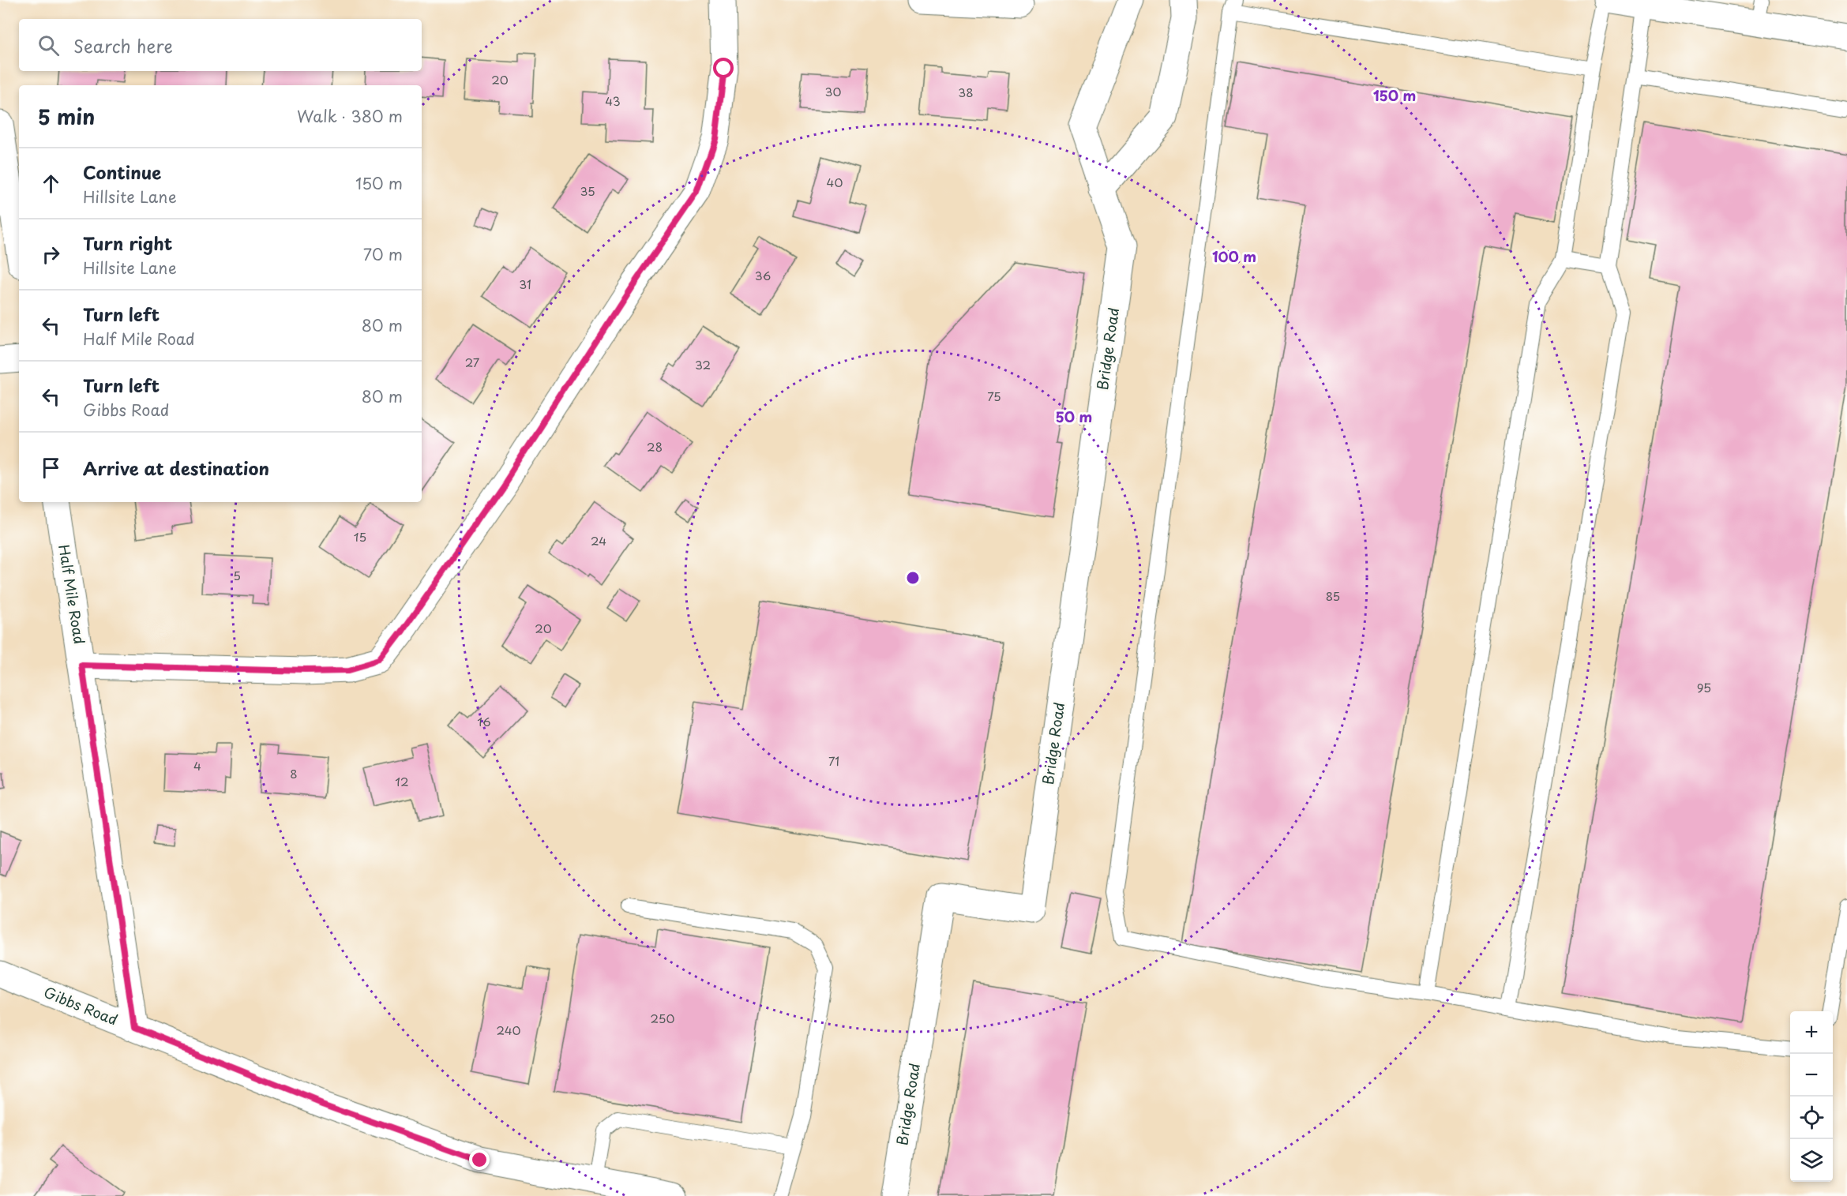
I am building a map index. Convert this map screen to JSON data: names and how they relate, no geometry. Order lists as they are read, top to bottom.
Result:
{
  "streets": {
    "street": ["Bridge Road", "Half Mile Road", "Gibbs Road"]
  },
  "crossings": [
    ["Half Mile Road", "Gibbs Road"]
  ],
  "house_numbers": [
    "20",
    "30",
    "38",
    "43",
    "40",
    "35",
    "36",
    "31",
    "27",
    "32",
    "75",
    "28",
    "15",
    "24",
    "5",
    "85",
    "20",
    "95",
    "16",
    "71",
    "4",
    "8",
    "12",
    "250",
    "240"
  ],
  "page": {
    "search": "Search here",
    "heading": ["5 min", "Walk · 380 m"],
    "list": [
      ["Continue", "Hillsite Lane", "150 m"],
      ["Turn right", "Hillsite Lane", "70 m"],
      ["Turn left", "Half Mile Road", "80 m"],
      ["Turn left", "Gibbs Road", "80 m"],
      "Arrive at destination"
    ],
    "map_buttons": ["+", "−"]
  },
  "rings": ["150 m", "100 m", "50 m"]
}
